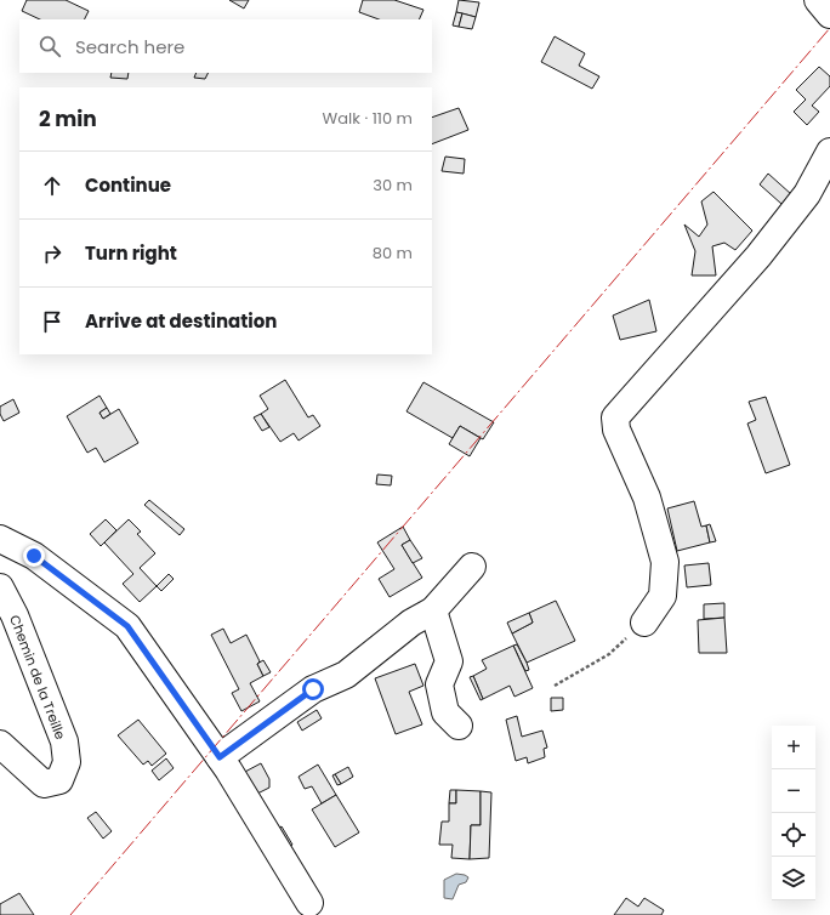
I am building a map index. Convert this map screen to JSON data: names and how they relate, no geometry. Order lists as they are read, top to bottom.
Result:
{
  "streets": {
    "street": ["Chemin de la Treille"]
  },
  "page": {
    "search": "Search here",
    "heading": ["2 min", "Walk · 110 m"],
    "list": [
      ["Continue", "30 m"],
      ["Turn right", "80 m"],
      "Arrive at destination"
    ],
    "map_buttons": ["+", "−"]
  }
}
